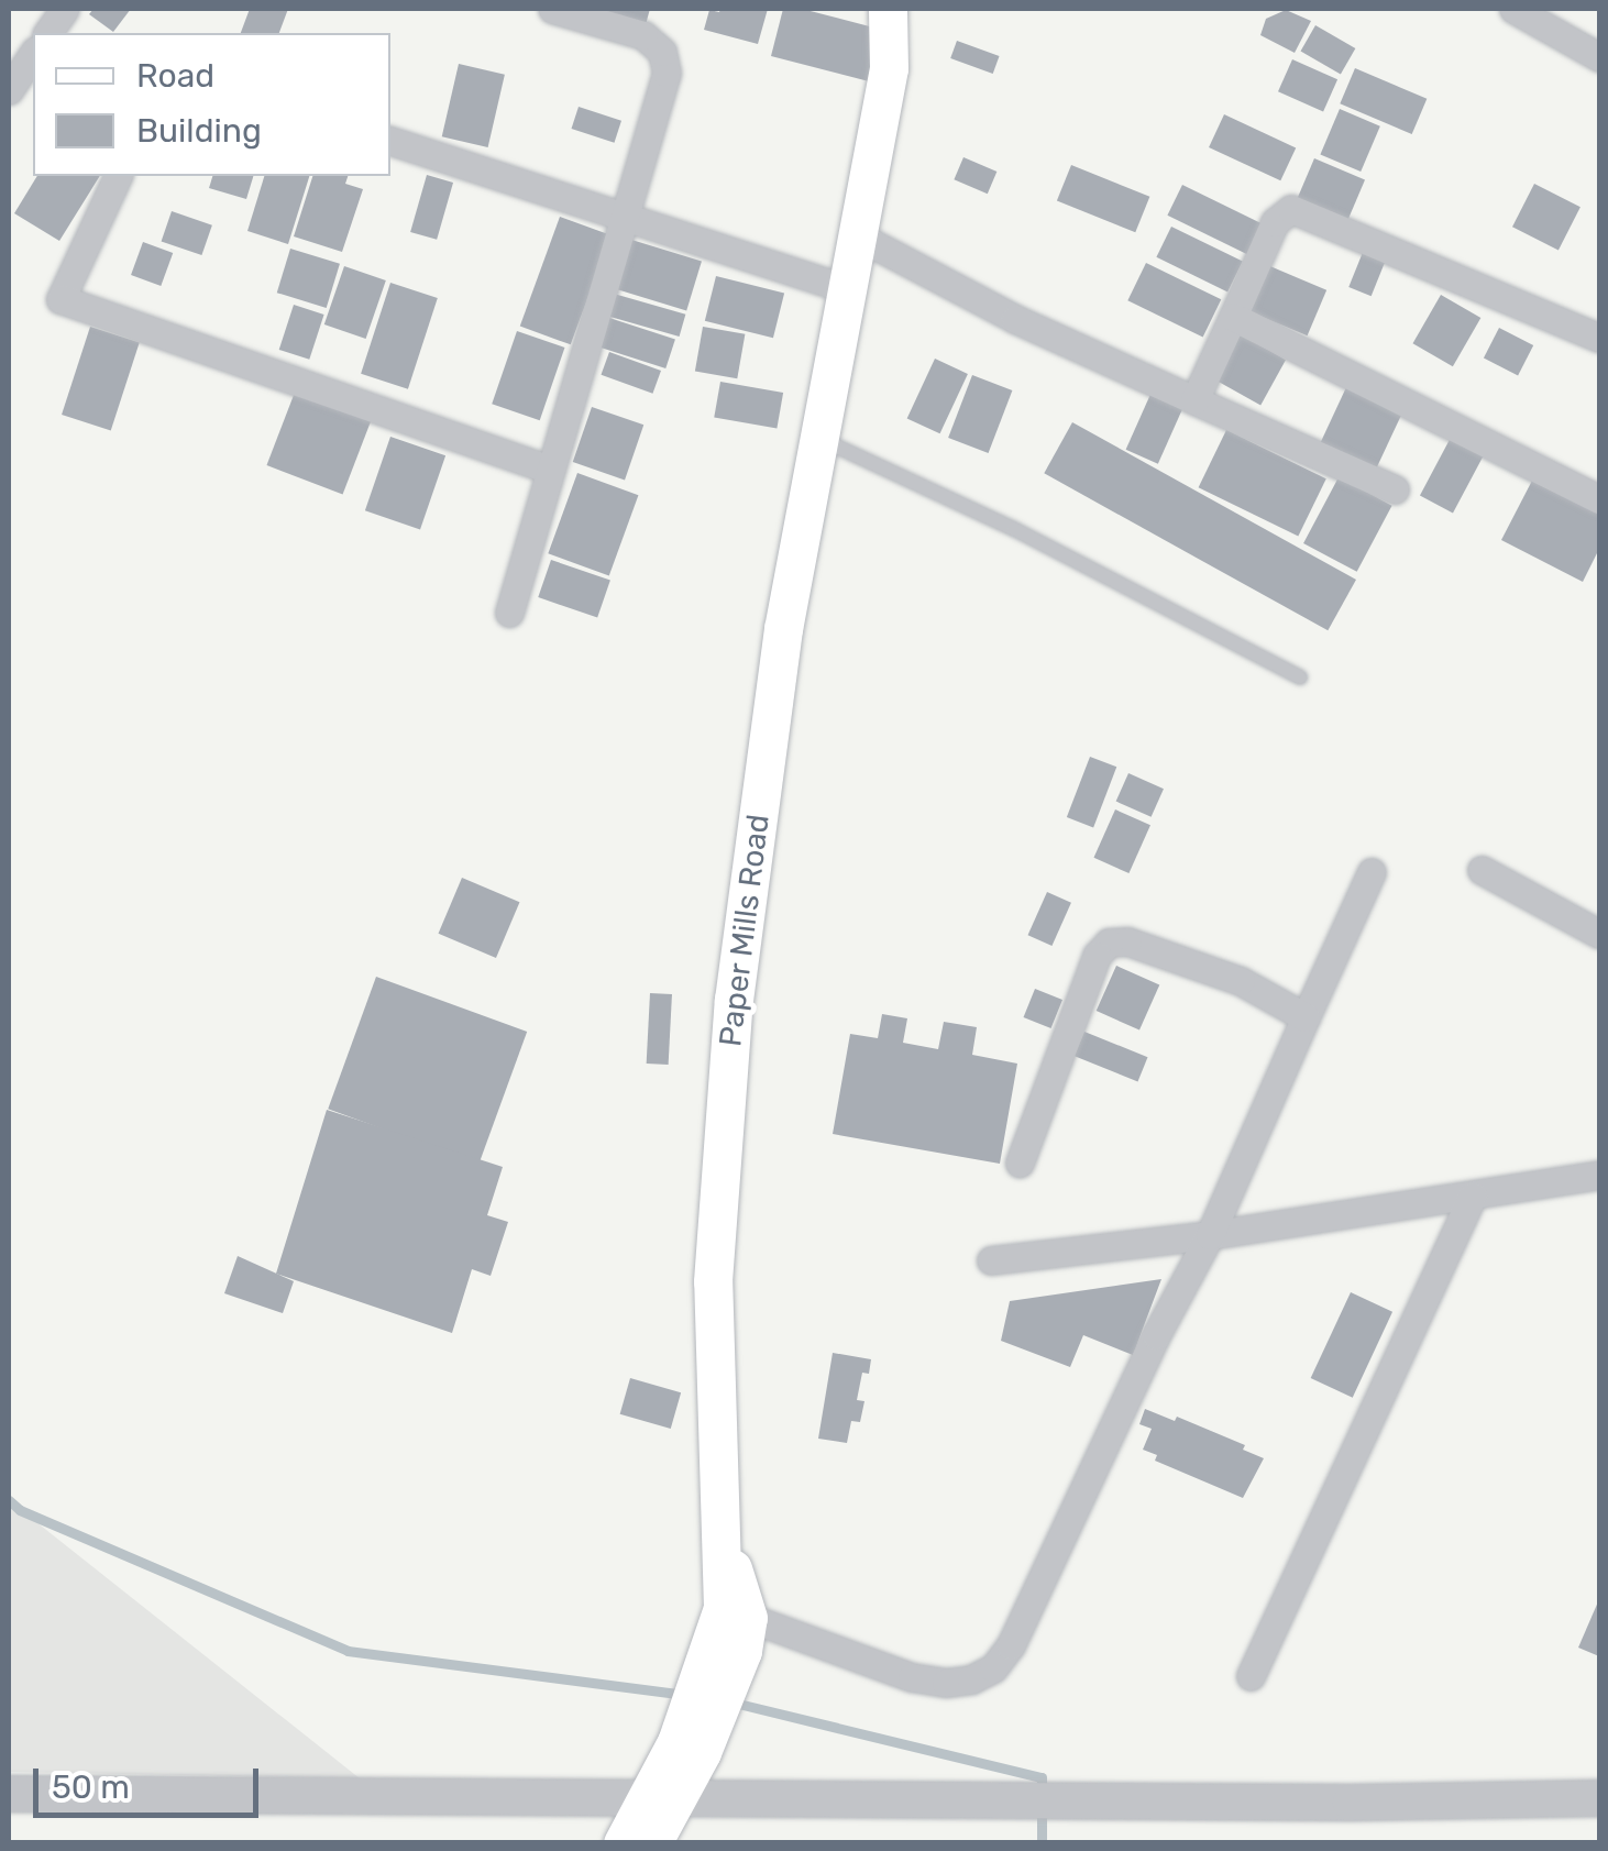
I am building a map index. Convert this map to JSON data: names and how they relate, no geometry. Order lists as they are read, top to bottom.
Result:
{
  "streets": {
    "main road": ["Paper Mills Road"]
  },
  "legend": ["Road", "Building"],
  "scale_bar": "50 m"
}
